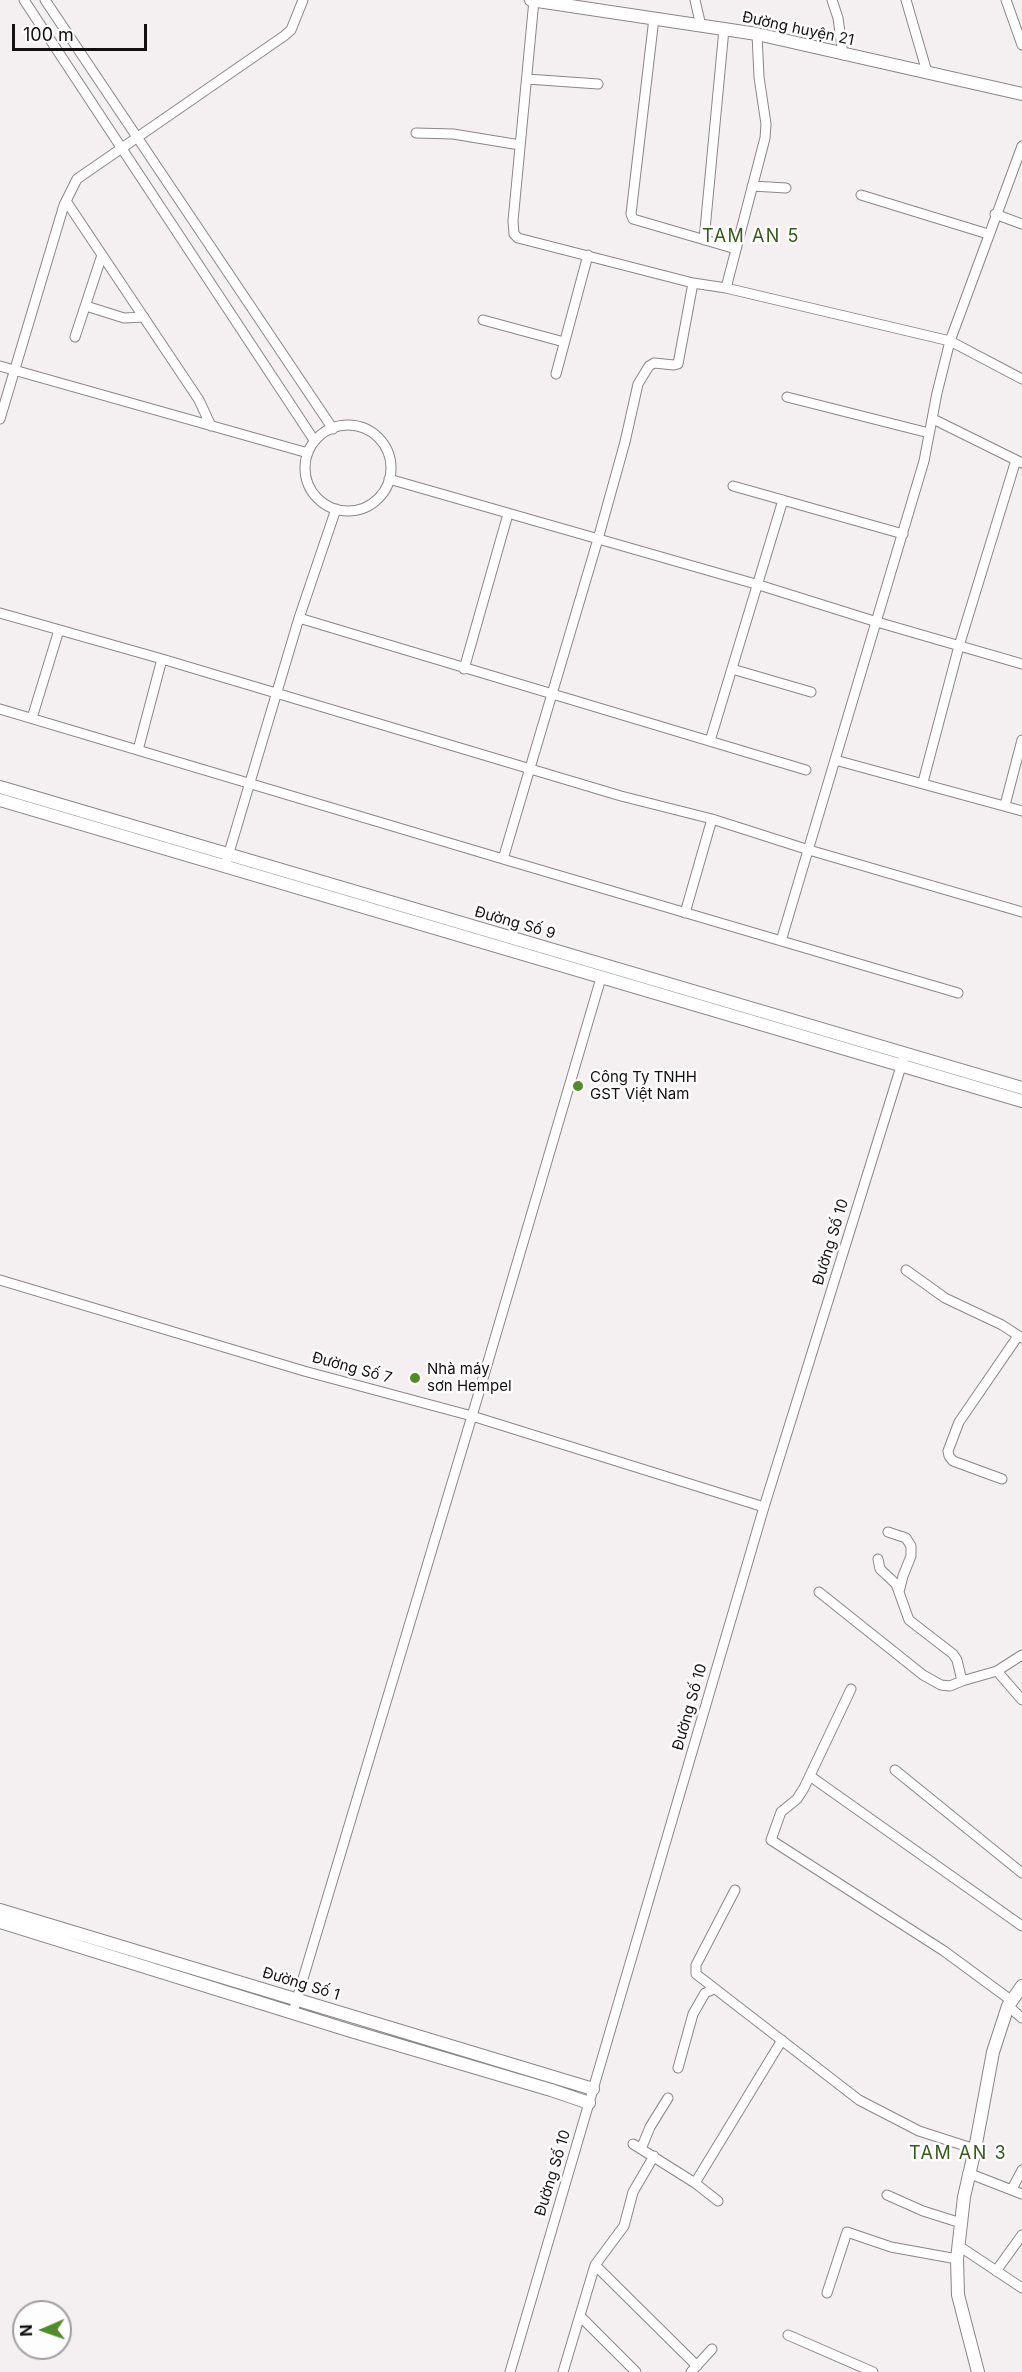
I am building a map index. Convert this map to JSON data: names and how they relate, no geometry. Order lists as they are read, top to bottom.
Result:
{
  "streets": {
    "street": [
      "Đường huyện 21",
      "Đường Số 9",
      "Đường Số 10",
      "Đường Số 7",
      "Đường Số 1"
    ]
  },
  "crossings": [
    ["Đường Số 9", "Đường Số 10"],
    ["Đường Số 10", "Đường Số 7"],
    ["Đường Số 10", "Đường Số 1"]
  ],
  "districts": ["TAM AN 5", "TAM AN 3"],
  "places": ["Công Ty TNHH GST Việt Nam", "Nhà máy sơn Hempel"],
  "scale_bar": "100 m",
  "north": "left"
}
